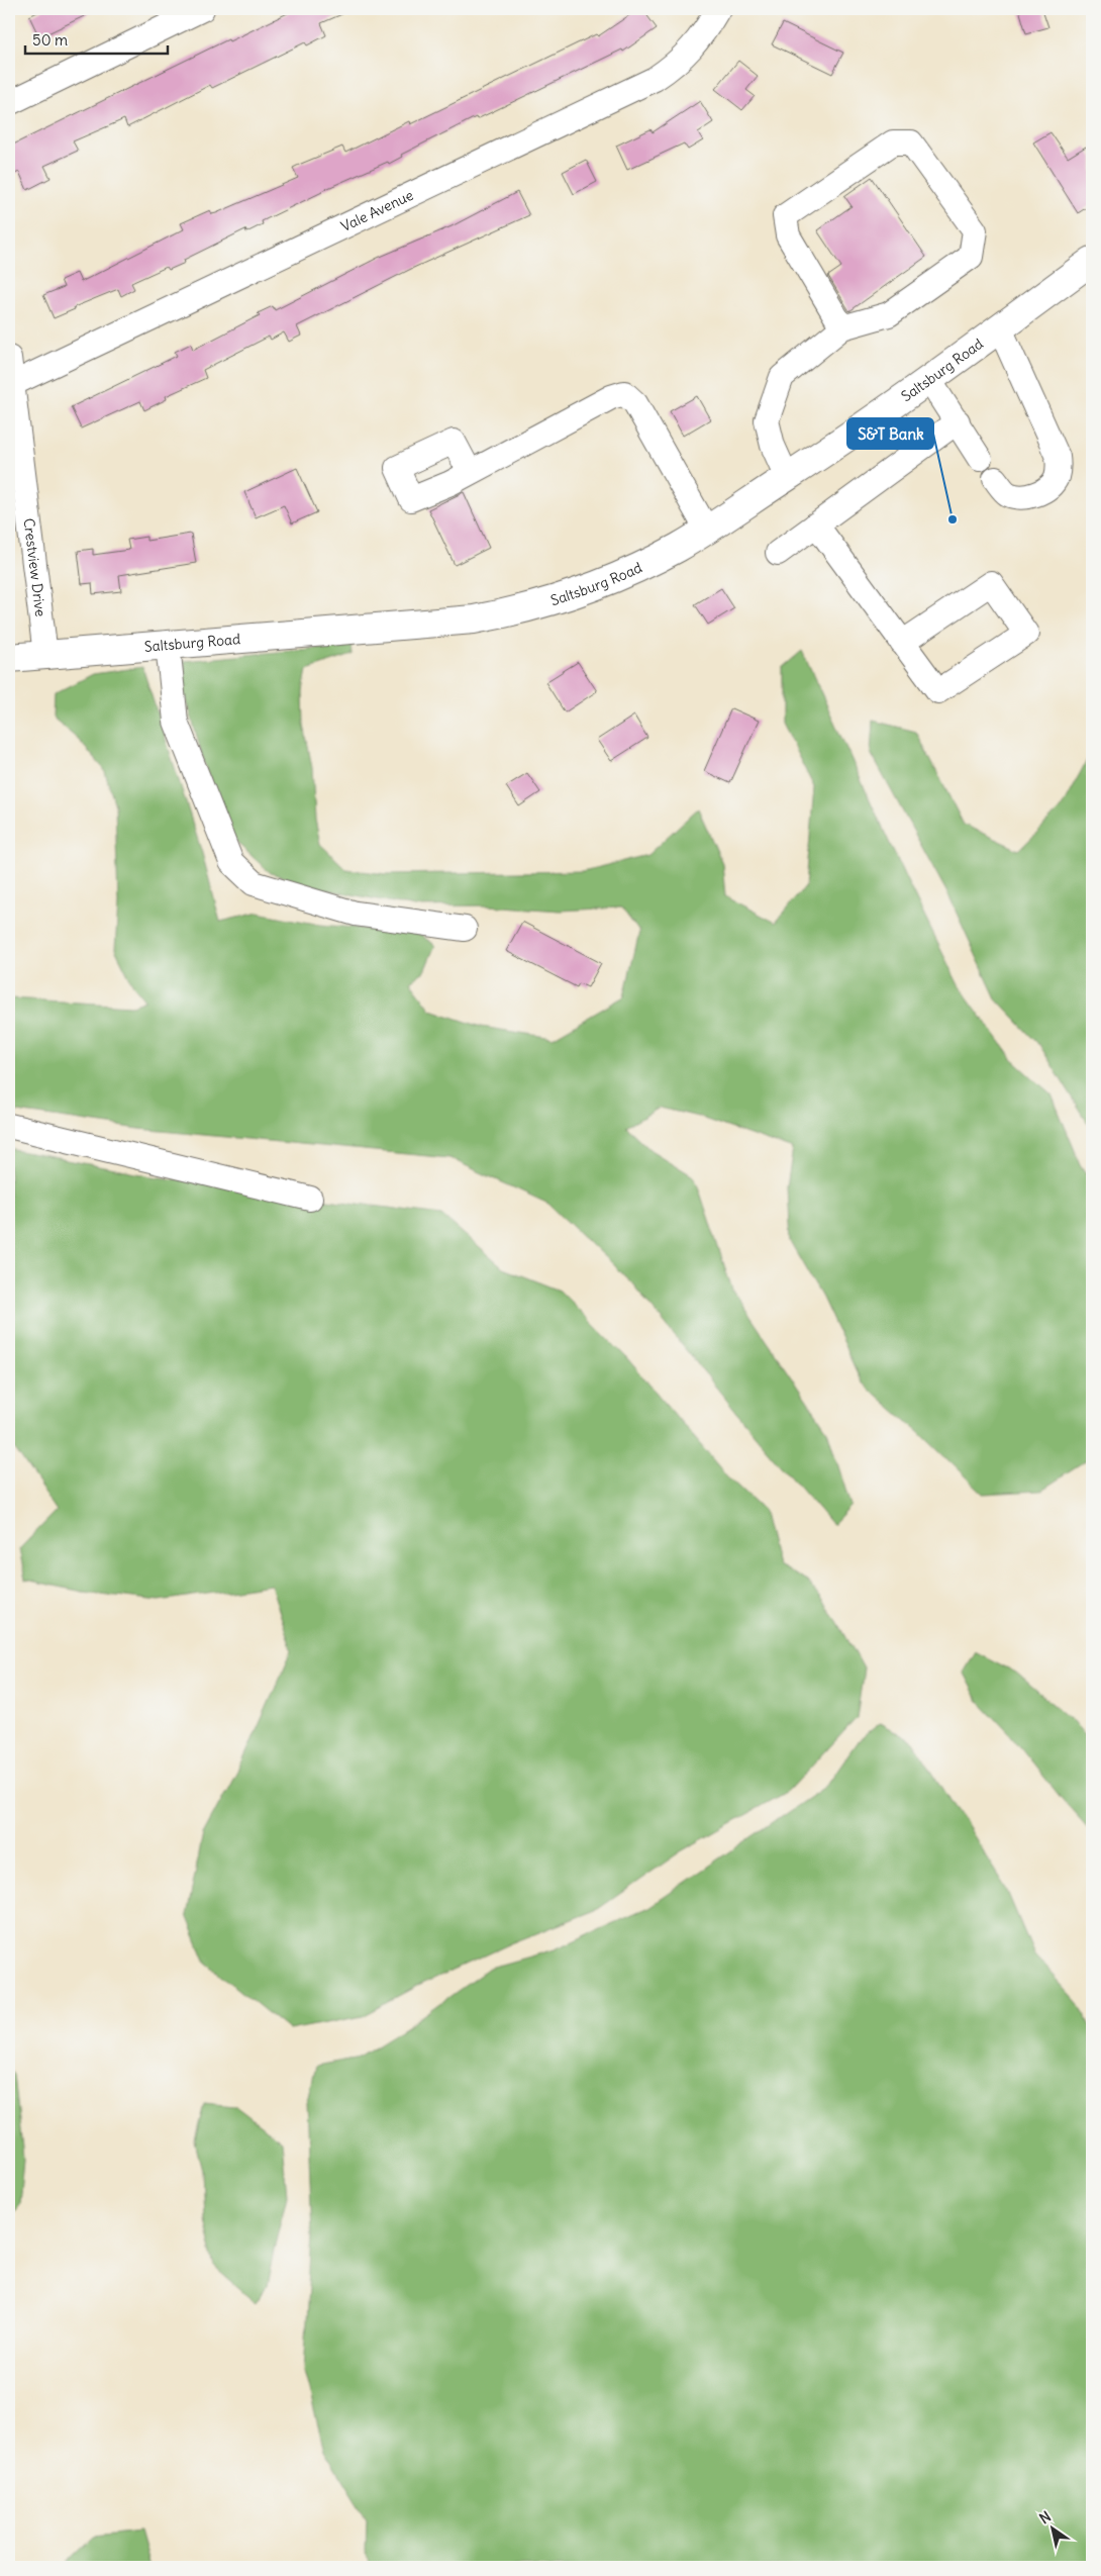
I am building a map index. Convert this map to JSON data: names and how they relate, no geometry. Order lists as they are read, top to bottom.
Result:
{
  "streets": {
    "main road": ["Saltsburg Road"],
    "street": ["Vale Avenue", "Crestview Drive"]
  },
  "crossings": [
    ["Vale Avenue", "Crestview Drive"],
    ["Saltsburg Road", "Crestview Drive"]
  ],
  "places": ["S&T Bank"],
  "scale_bar": "50 m",
  "north": "top left"
}
